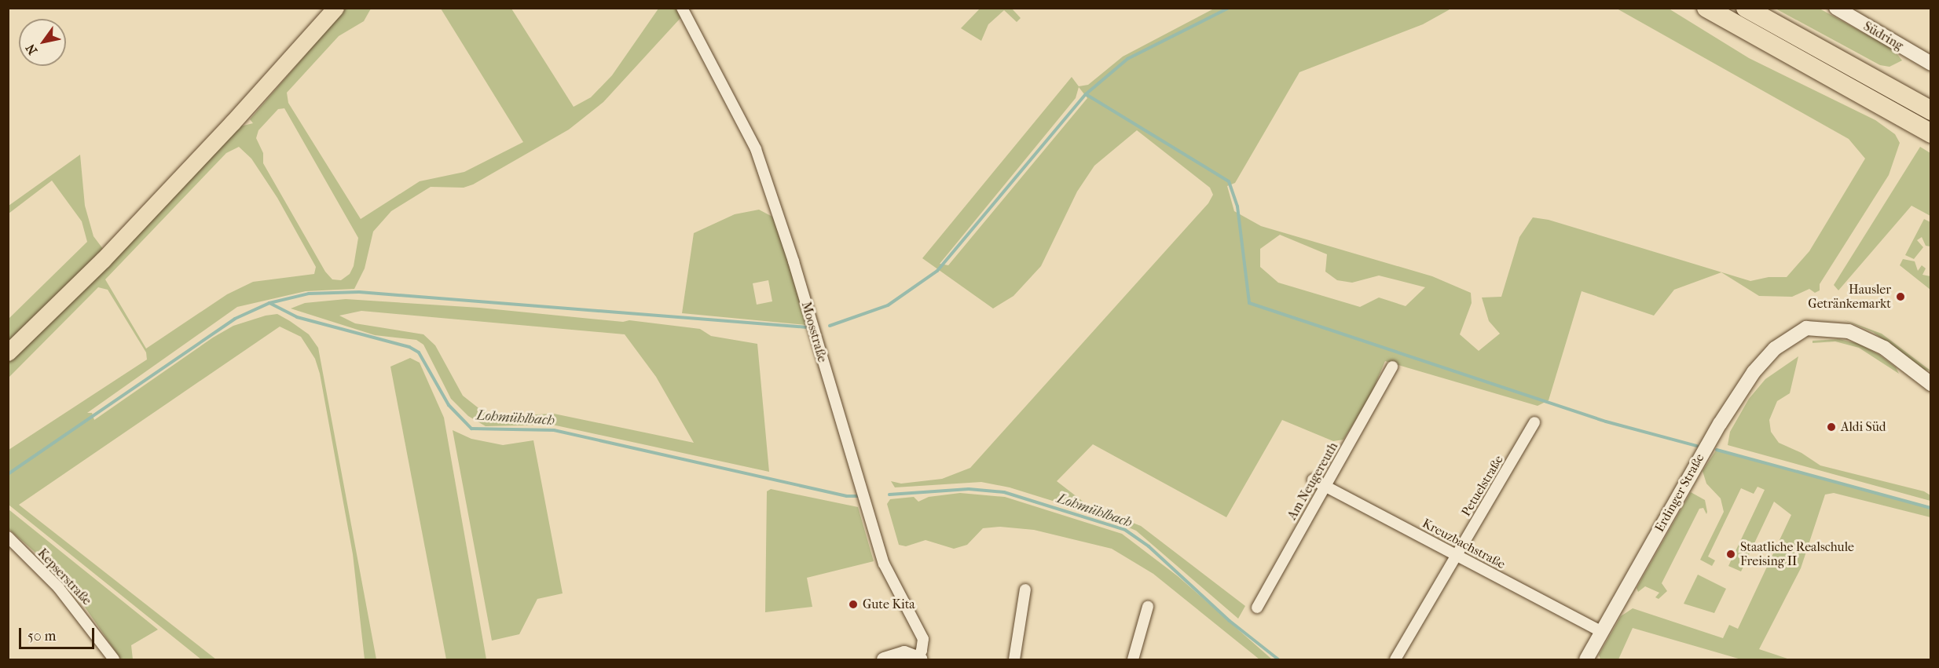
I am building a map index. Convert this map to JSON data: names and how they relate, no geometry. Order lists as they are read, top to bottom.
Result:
{
  "streets": {
    "street": [
      "Südring",
      "Moosstraße",
      "Am Neugereuth",
      "Petuelstraße",
      "Erdinger Straße",
      "Kreuzbachstraße",
      "Kepserstraße"
    ]
  },
  "crossings": [
    ["Am Neugereuth", "Kreuzbachstraße"],
    ["Petuelstraße", "Kreuzbachstraße"],
    ["Erdinger Straße", "Kreuzbachstraße"]
  ],
  "water": ["Lohmühlbach"],
  "places": [
    "Hausler Getränkemarkt",
    "Aldi Süd",
    "Staatliche Realschule Freising II",
    "Gute Kita"
  ],
  "scale_bar": "50 m",
  "north": "bottom left"
}
